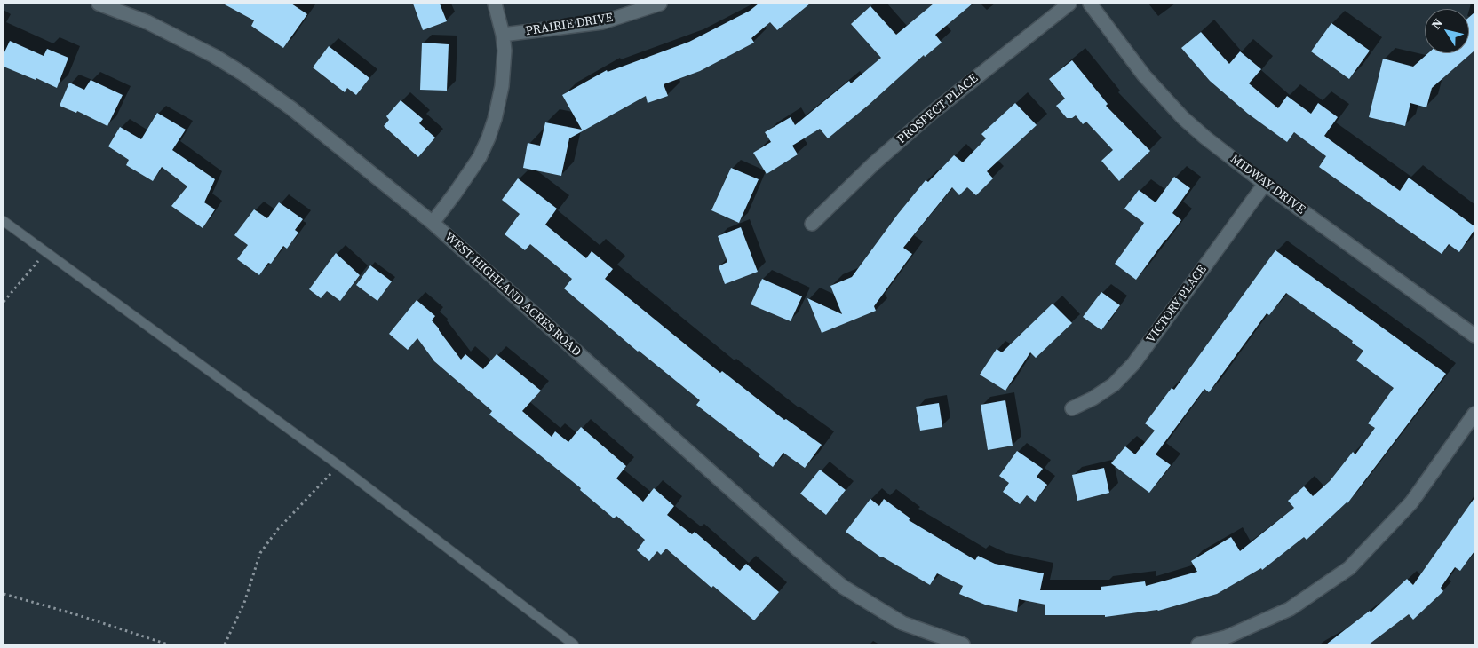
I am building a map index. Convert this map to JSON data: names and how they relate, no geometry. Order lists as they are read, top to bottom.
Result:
{
  "streets": {
    "street": [
      "PRAIRIE DRIVE",
      "PROSPECT PLACE",
      "MIDWAY DRIVE",
      "WEST HIGHLAND ACRES ROAD",
      "VICTORY PLACE"
    ]
  },
  "crossings": [
    ["MIDWAY DRIVE", "VICTORY PLACE"]
  ],
  "north": "top left"
}
